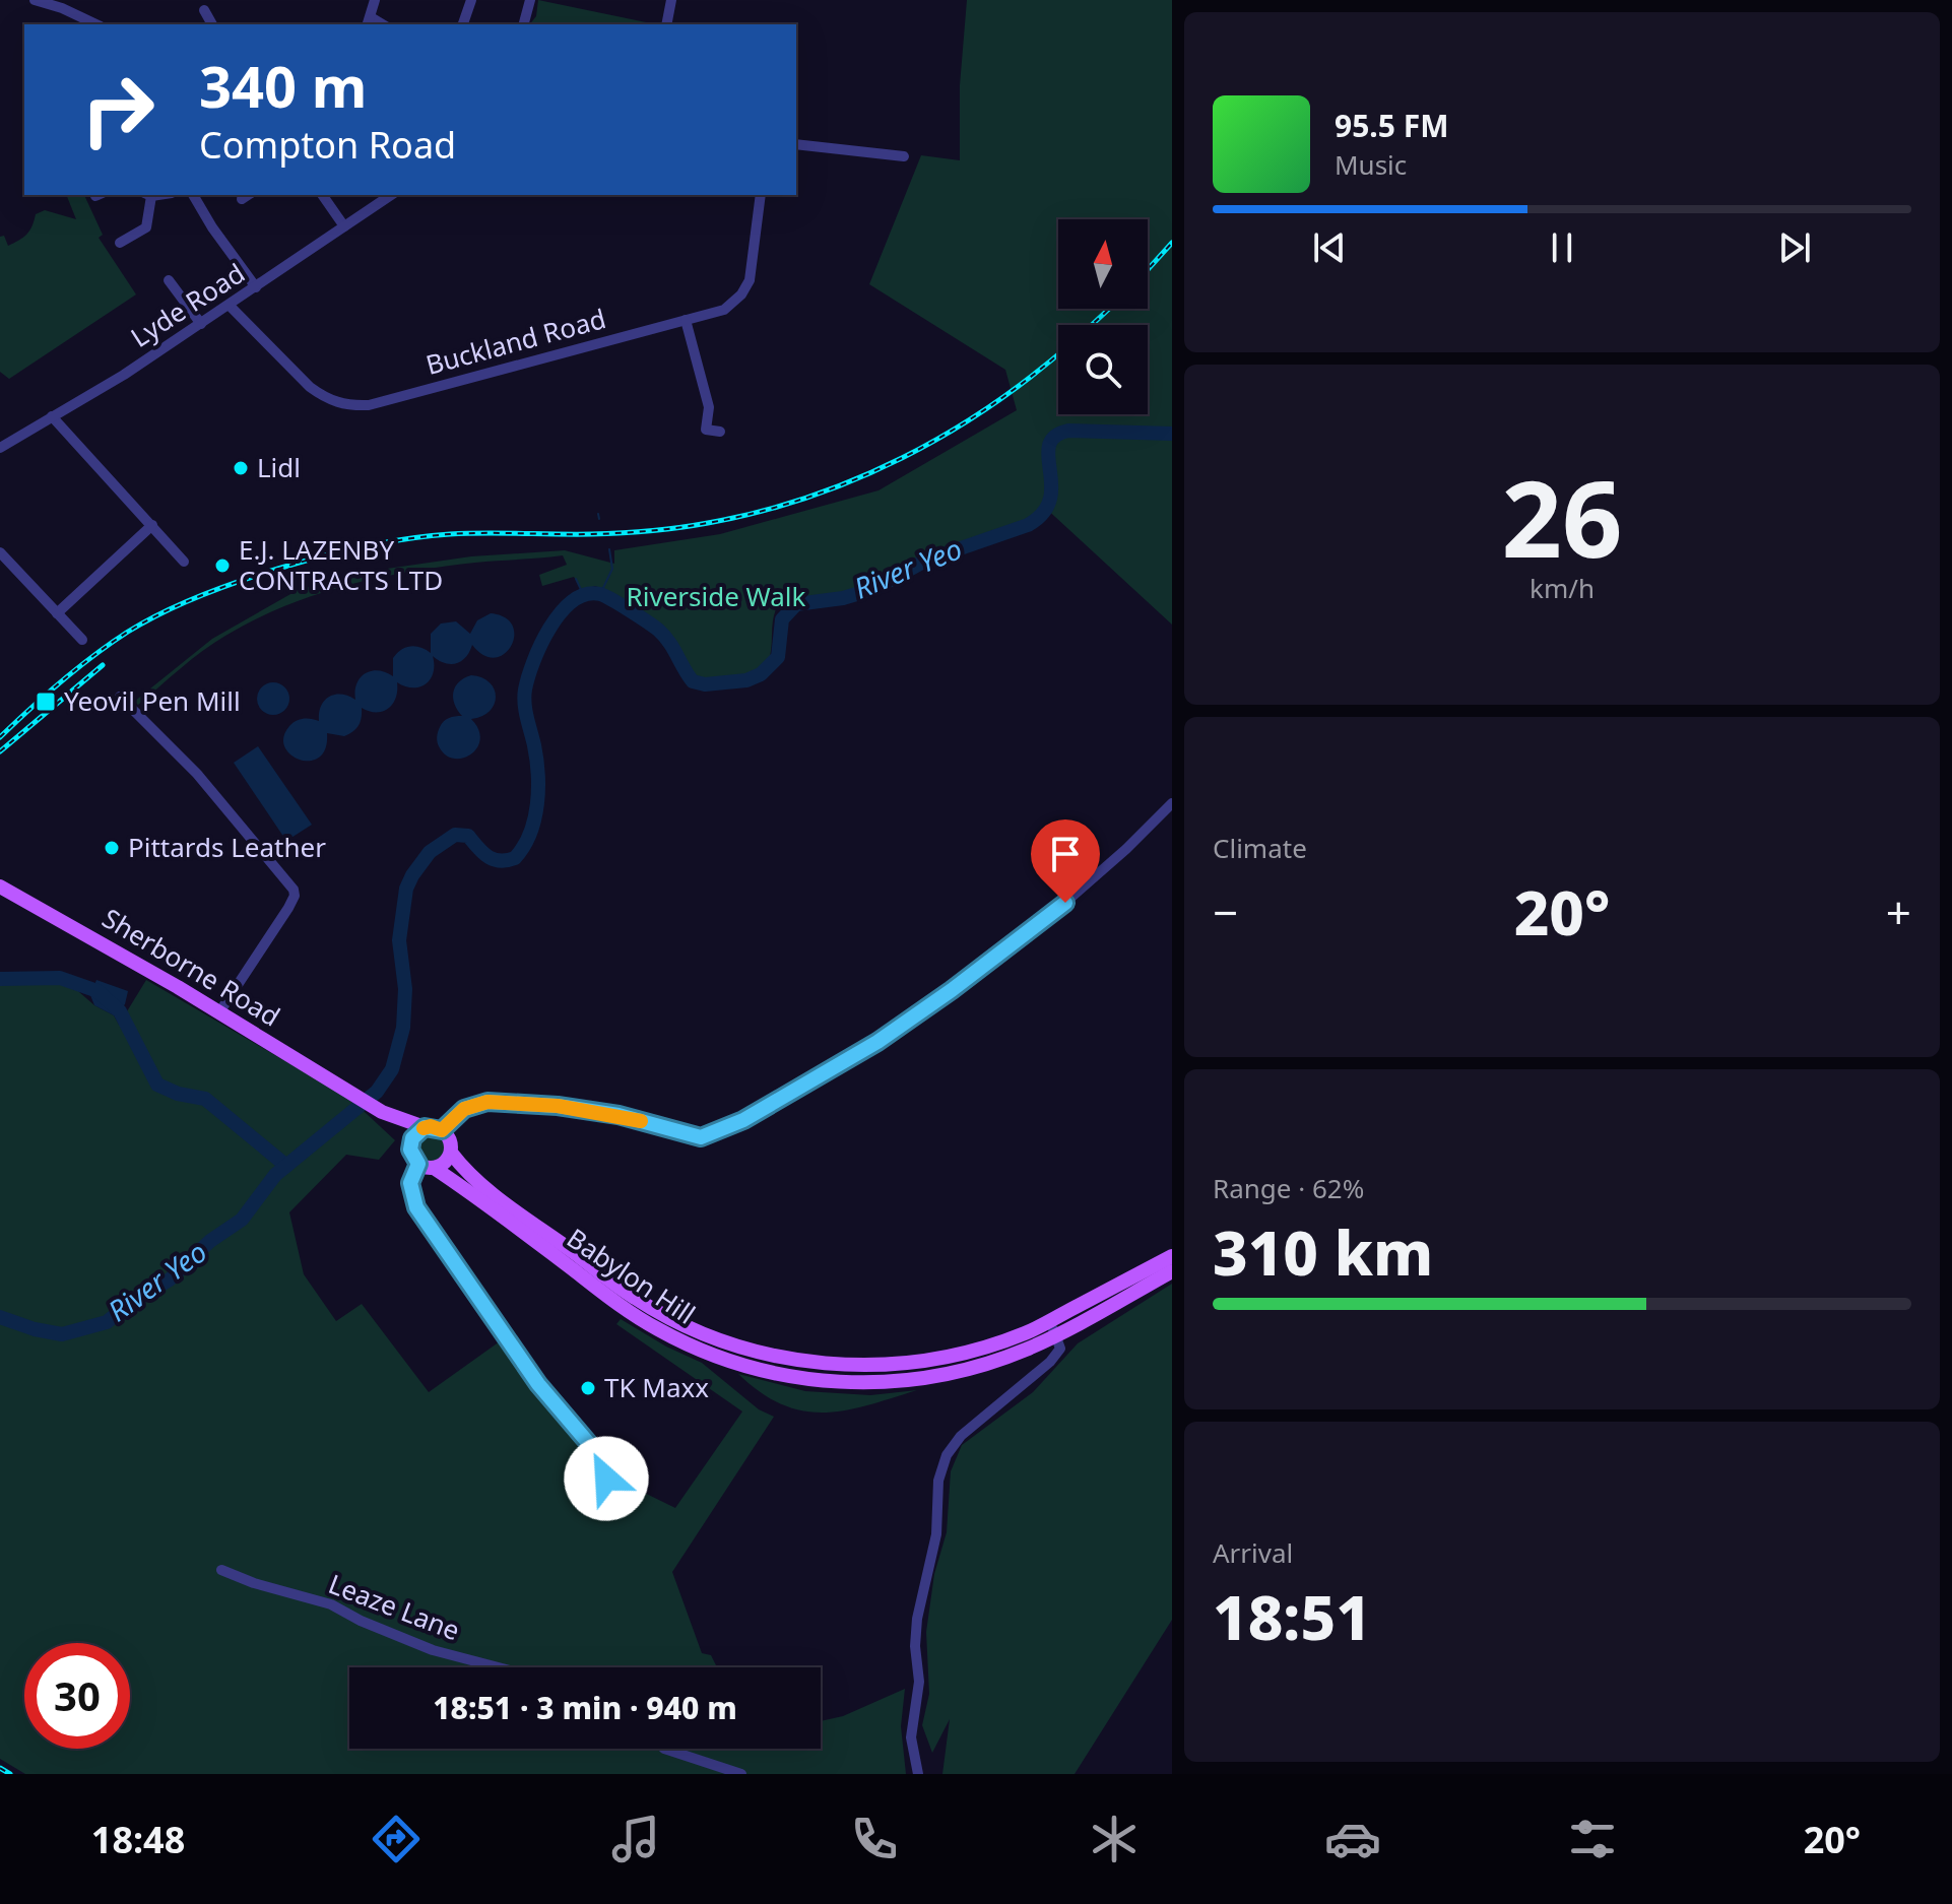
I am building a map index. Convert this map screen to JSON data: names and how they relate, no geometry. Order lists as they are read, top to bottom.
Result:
{
  "streets": {
    "main road": ["Sherborne Road", "Babylon Hill"],
    "street": ["Lyde Road", "Buckland Road", "Leaze Lane"]
  },
  "crossings": [
    ["Lyde Road", "Buckland Road"]
  ],
  "water": ["River Yeo"],
  "parks": ["Riverside Walk"],
  "places": {
    "other": [
      "Lidl",
      "E.J. LAZENBY CONTRACTS LTD",
      "Pittards Leather",
      "TK Maxx"
    ],
    "transit": ["Yeovil Pen Mill"]
  },
  "north": "top",
  "page": {
    "turn": ["340 m", "Compton Road"],
    "song": ["95.5 FM", "Music"],
    "tile": [
      ["26", "km/h"],
      "Climate",
      ["Range · 62%", "310 km"],
      ["Arrival", "18:51"]
    ],
    "heat": ["−", "20°", "+"],
    "limit": "30",
    "trip": "18:51 · 3 min · 940 m",
    "tabs": ["18:48", "20°"]
  }
}
